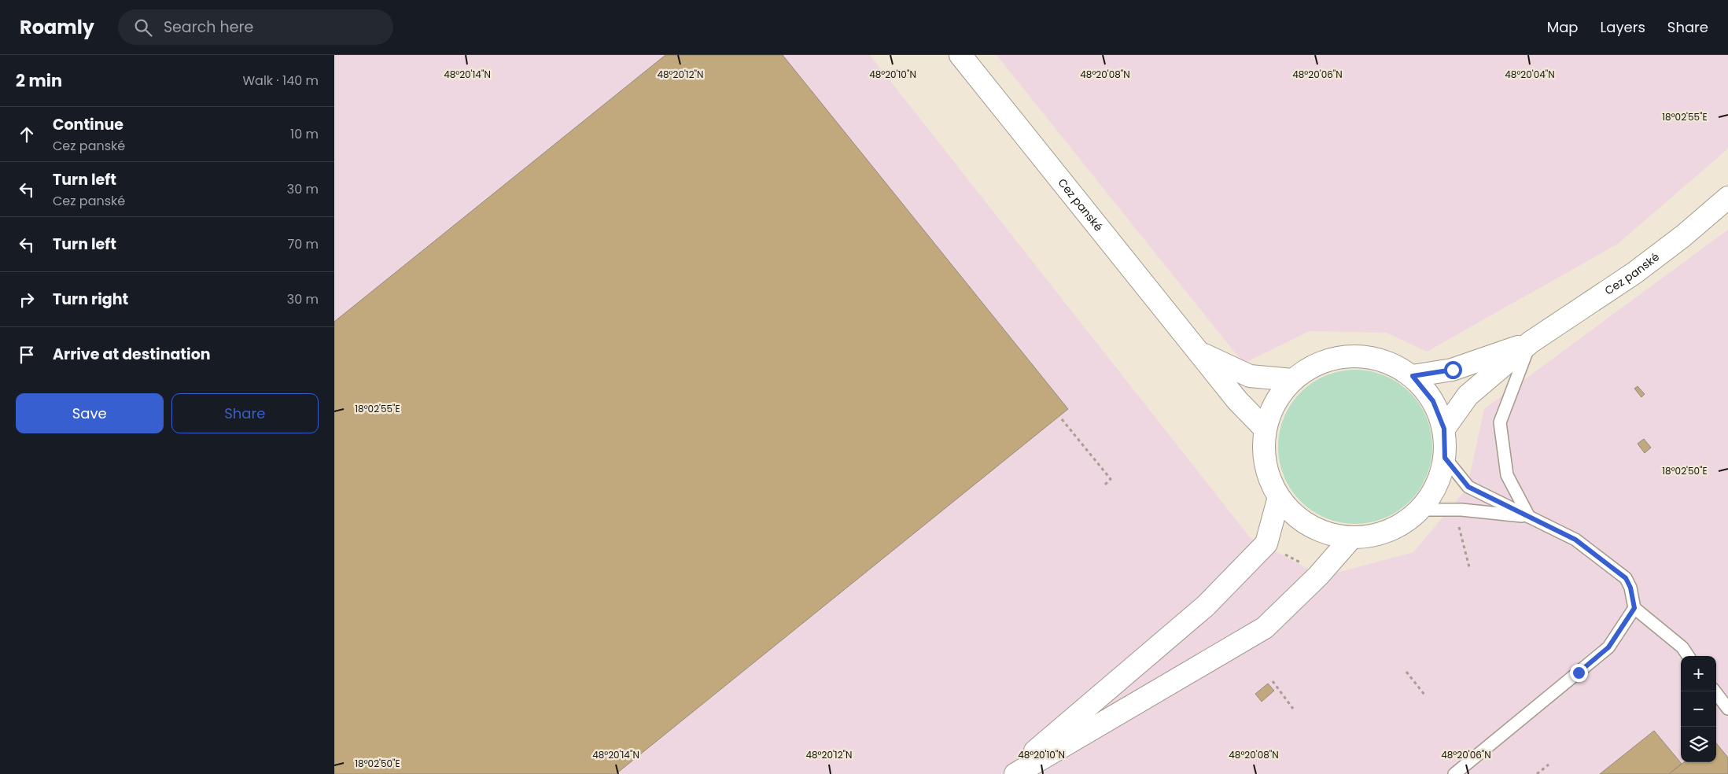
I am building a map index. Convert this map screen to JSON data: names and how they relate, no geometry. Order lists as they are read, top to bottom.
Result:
{
  "streets": {
    "street": ["Cez panské"]
  },
  "page": {
    "header": "Roamly",
    "search": "Search here",
    "nav": ["Map", "Layers", "Share"],
    "heading": ["2 min", "Walk · 140 m"],
    "list": [
      ["Continue", "Cez panské", "10 m"],
      ["Turn left", "Cez panské", "30 m"],
      ["Turn left", "70 m"],
      ["Turn right", "30 m"],
      "Arrive at destination"
    ],
    "buttons": ["Save", "Share"],
    "map_buttons": ["+", "−"]
  },
  "coordinates": [
    "48°20'14\"N",
    "48°20'12\"N",
    "48°20'10\"N",
    "48°20'08\"N",
    "48°20'06\"N",
    "48°20'04\"N",
    "18°02'55\"E",
    "18°02'50\"E"
  ]
}
